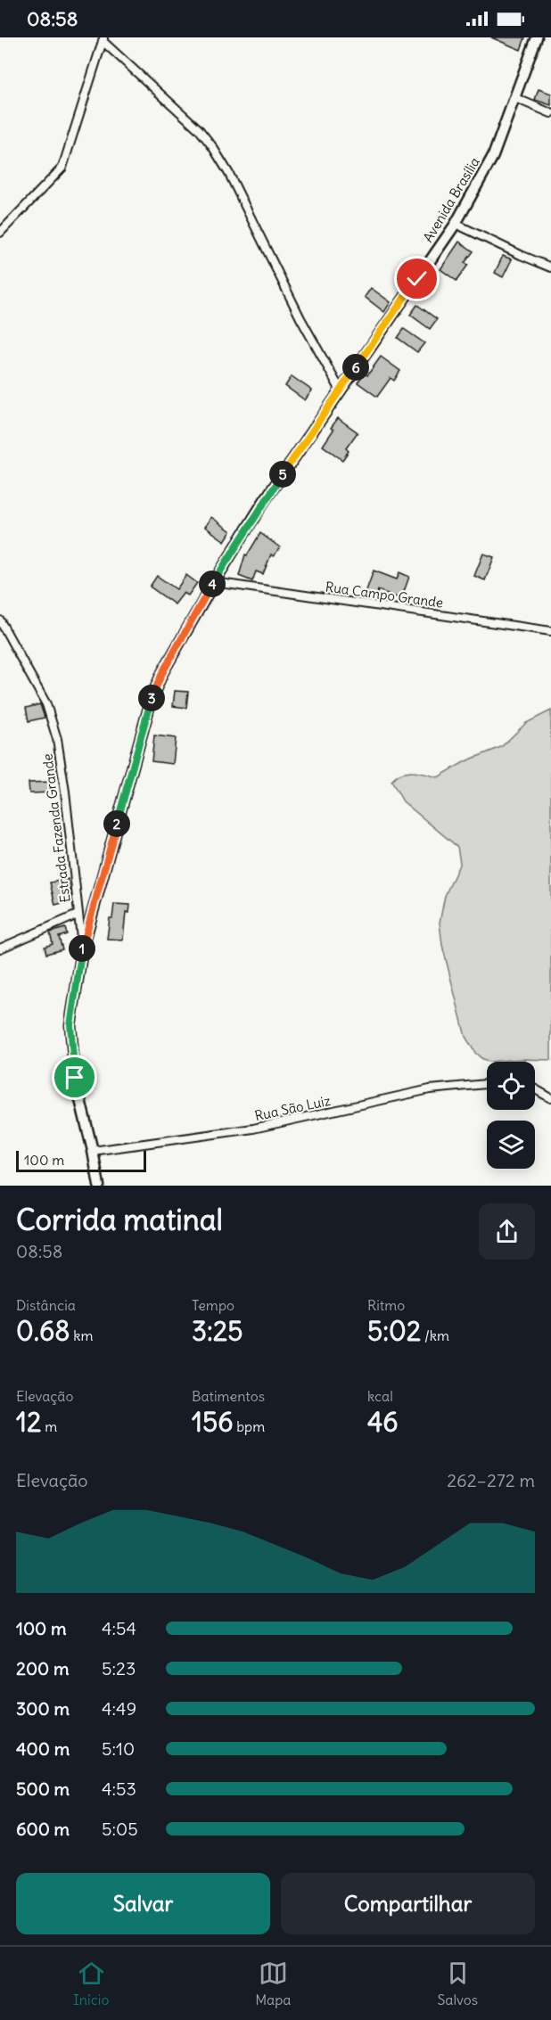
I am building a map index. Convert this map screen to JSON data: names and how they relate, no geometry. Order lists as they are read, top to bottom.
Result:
{
  "streets": {
    "main road": ["Avenida Brasília"],
    "street": ["Rua Campo Grande", "Estrada Fazenda Grande", "Rua São Luiz"]
  },
  "crossings": [
    ["Avenida Brasília", "Rua Campo Grande"],
    ["Avenida Brasília", "Estrada Fazenda Grande"],
    ["Avenida Brasília", "Rua São Luiz"]
  ],
  "scale_bar": "100 m",
  "page": {
    "status": "08:58",
    "pins": [
      "6",
      "5",
      "4",
      "3",
      "2",
      "1"
    ],
    "scale": "100 m",
    "heading": ["Corrida matinal", "08:58"],
    "stats": [
      ["Distância", "0.68 km"],
      ["Tempo", "3:25"],
      ["Ritmo", "5:02 /km"],
      ["Elevação", "12 m"],
      ["Batimentos", "156 bpm"],
      ["kcal", "46"]
    ],
    "chart": ["Elevação", "262–272 m"],
    "list": [
      {
        "name": "100 m",
        "note": "4:54"
      },
      {
        "name": "200 m",
        "note": "5:23"
      },
      {
        "name": "300 m",
        "note": "4:49"
      },
      {
        "name": "400 m",
        "note": "5:10"
      },
      {
        "name": "500 m",
        "note": "4:53"
      },
      {
        "name": "600 m",
        "note": "5:05"
      }
    ],
    "buttons": ["Salvar", "Compartilhar"],
    "tabs": ["Início", "Mapa", "Salvos"]
  }
}
